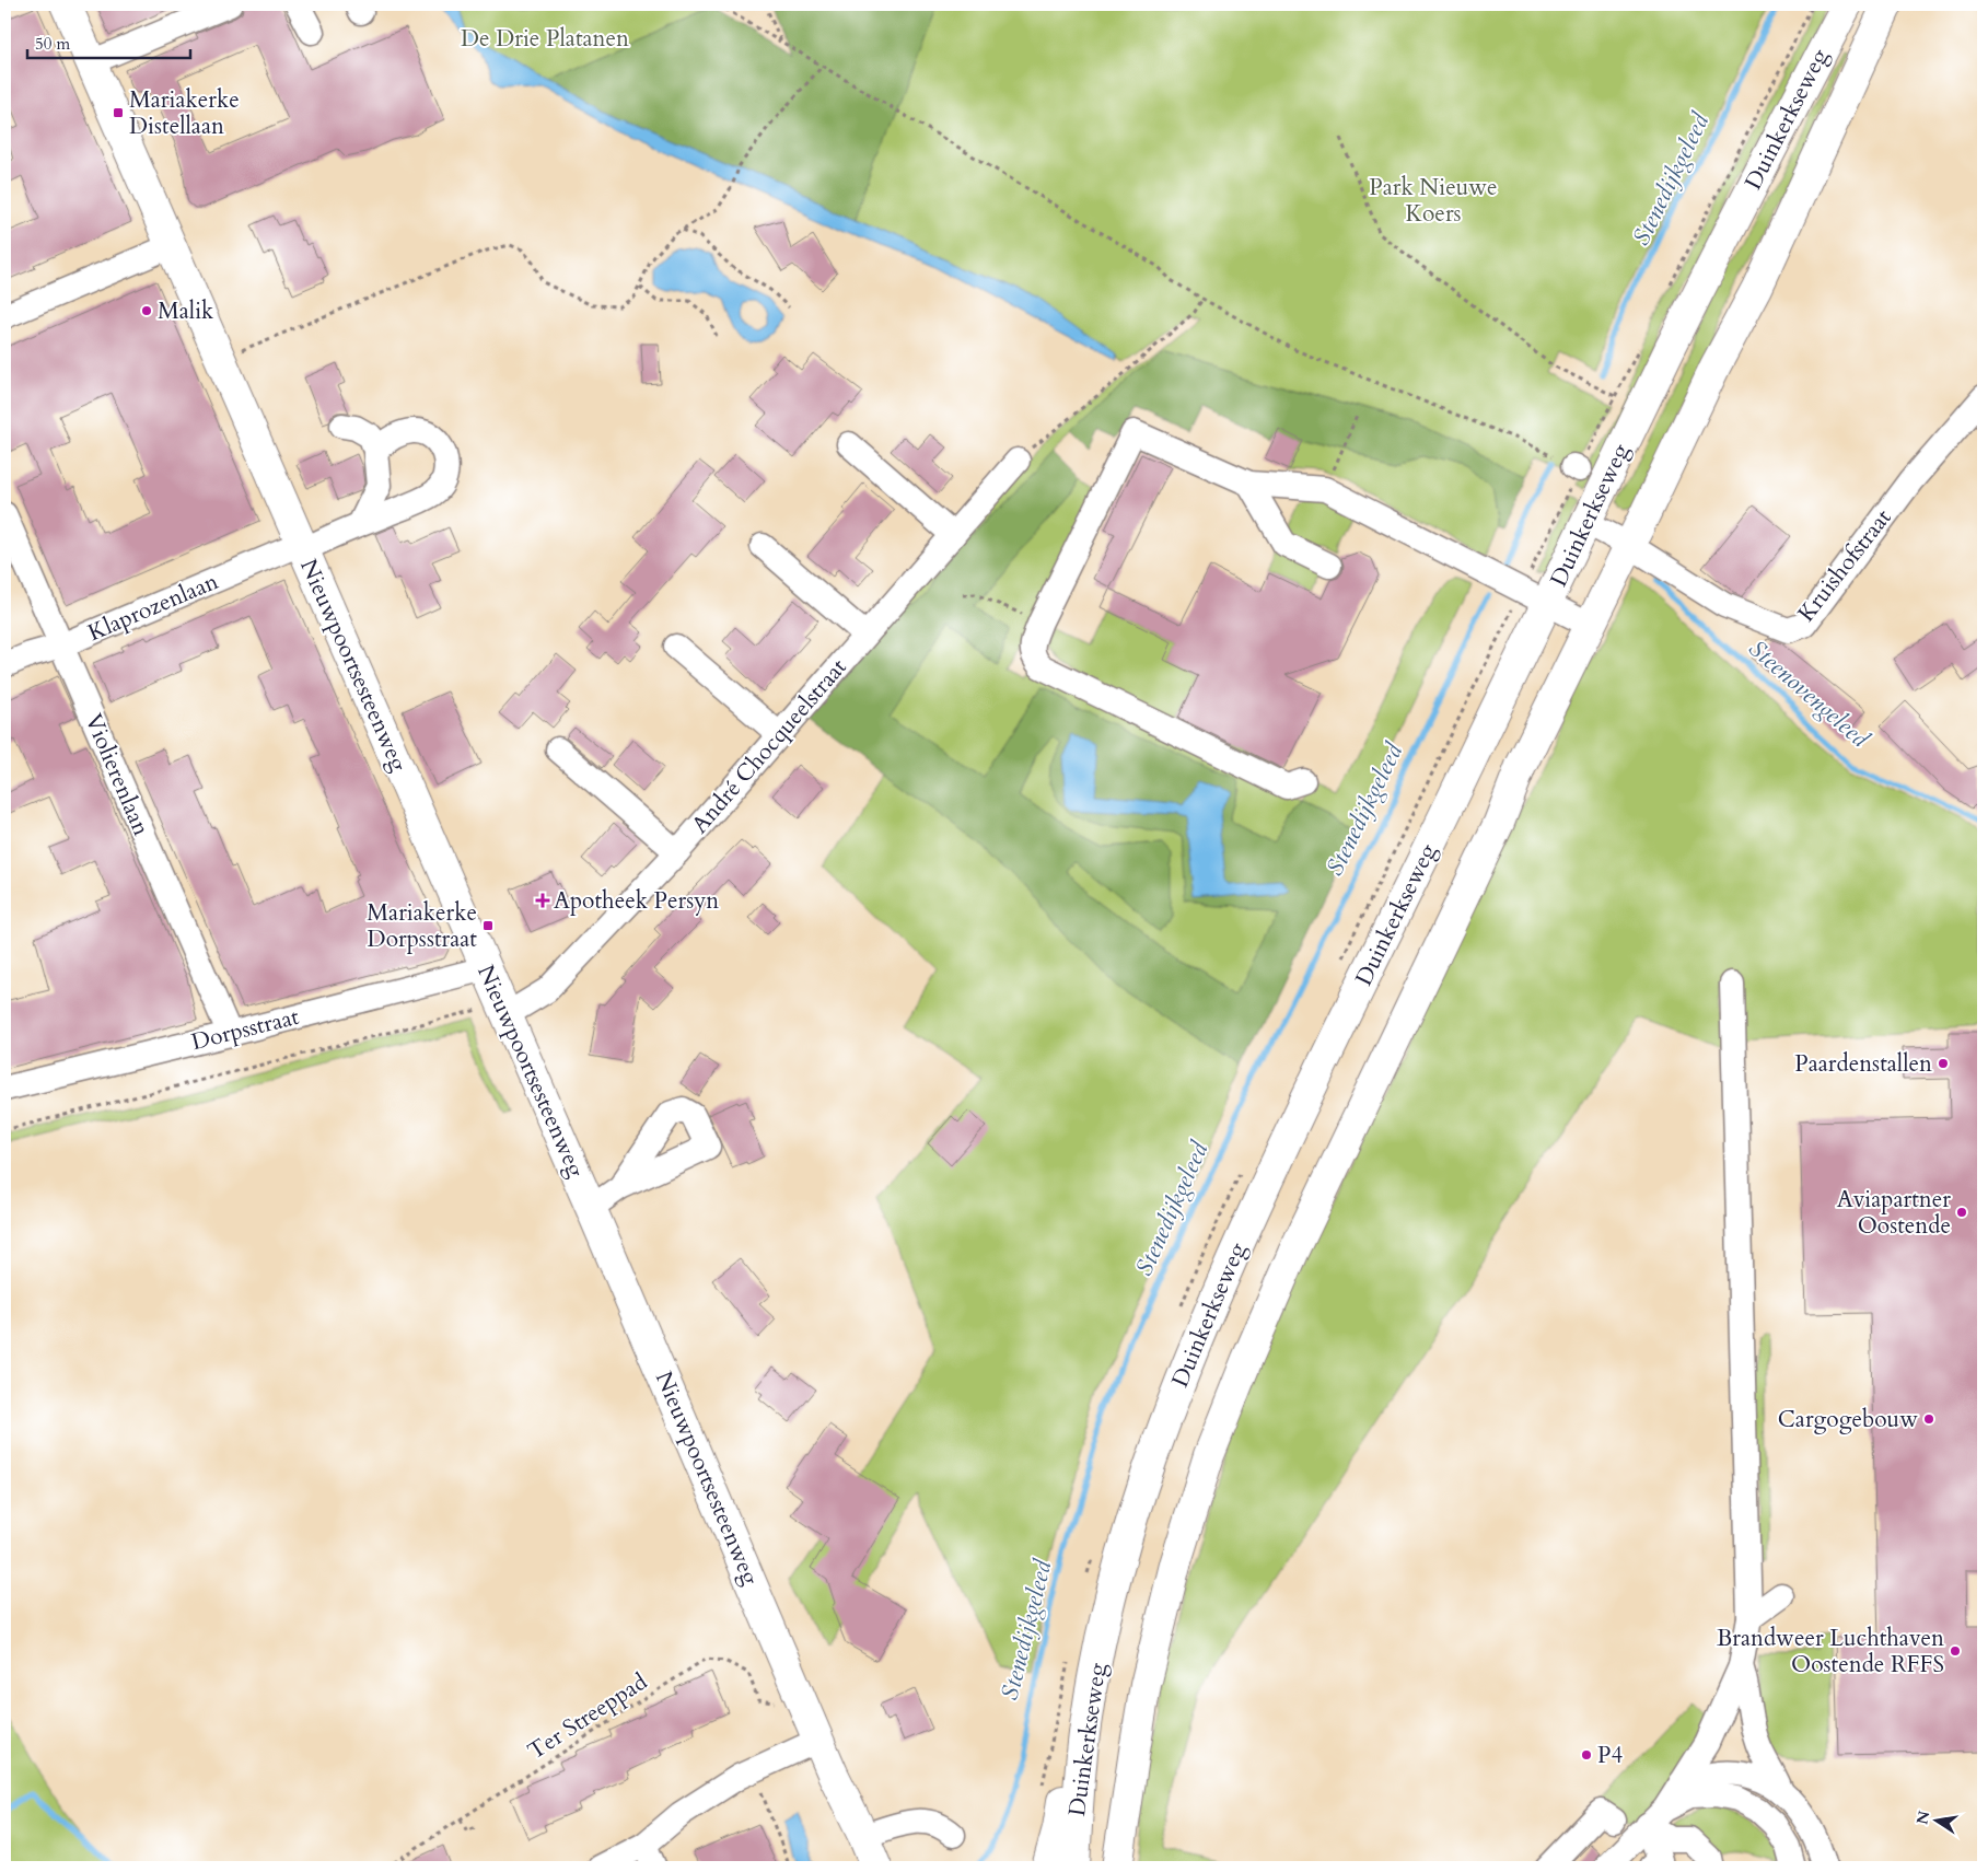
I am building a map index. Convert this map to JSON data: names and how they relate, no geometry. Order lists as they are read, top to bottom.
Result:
{
  "streets": {
    "main road": ["Duinkerkseweg", "Nieuwpoortsesteenweg"],
    "street": [
      "Kruishofstraat",
      "Klaprozenlaan",
      "André Chocqueelstraat",
      "Violierenlaan",
      "Dorpsstraat"
    ],
    "path": ["Ter Streeppad"]
  },
  "crossings": [
    ["Duinkerkseweg", "Kruishofstraat"],
    ["Klaprozenlaan", "Nieuwpoortsesteenweg"],
    ["Klaprozenlaan", "Violierenlaan"],
    ["Nieuwpoortsesteenweg", "André Chocqueelstraat"],
    ["Nieuwpoortsesteenweg", "Dorpsstraat"],
    ["Nieuwpoortsesteenweg", "Ter Streeppad"],
    ["Violierenlaan", "Dorpsstraat"]
  ],
  "water": ["Stenedijkgeleed", "Steenovengeleed"],
  "parks": ["De Drie Platanen", "Park Nieuwe Koers"],
  "places": {
    "transit": ["Mariakerke Distellaan", "Mariakerke Dorpsstraat"],
    "other": [
      "Malik",
      "Paardenstallen",
      "Aviapartner Oostende",
      "Cargogebouw",
      "Brandweer Luchthaven Oostende RFFS",
      "P4"
    ],
    "health": ["Apotheek Persyn"]
  },
  "scale_bar": "50 m",
  "north": "left"
}
